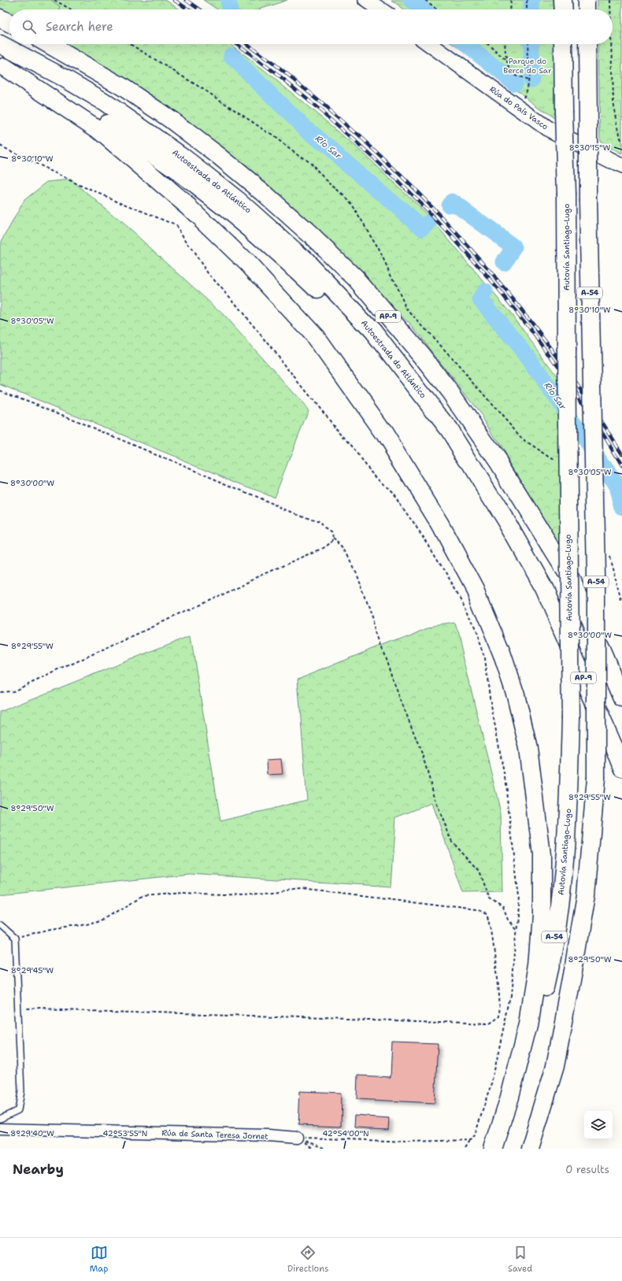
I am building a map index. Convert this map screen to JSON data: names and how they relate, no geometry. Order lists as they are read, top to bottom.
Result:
{
  "streets": {
    "highway": [
      "Autoestrada do Atlántico",
      "Autovía Santiago-Lugo",
      "A-54",
      "AP-9"
    ],
    "street": ["Rúa do País Vasco", "Rúa de Santa Teresa Jornet"]
  },
  "water": ["Río Sar"],
  "parks": ["Parque do Berce do Sar"],
  "page": {
    "search": "Search here",
    "heading": ["Nearby", "0 results"],
    "nav": ["Map", "Directions", "Saved"]
  },
  "coordinates": [
    "8°30'15\"W",
    "8°30'10\"W",
    "8°30'05\"W",
    "8°30'00\"W",
    "8°29'55\"W",
    "8°29'50\"W",
    "8°29'45\"W",
    "8°29'40\"W",
    "42°53'55\"N",
    "42°54'00\"N"
  ]
}
